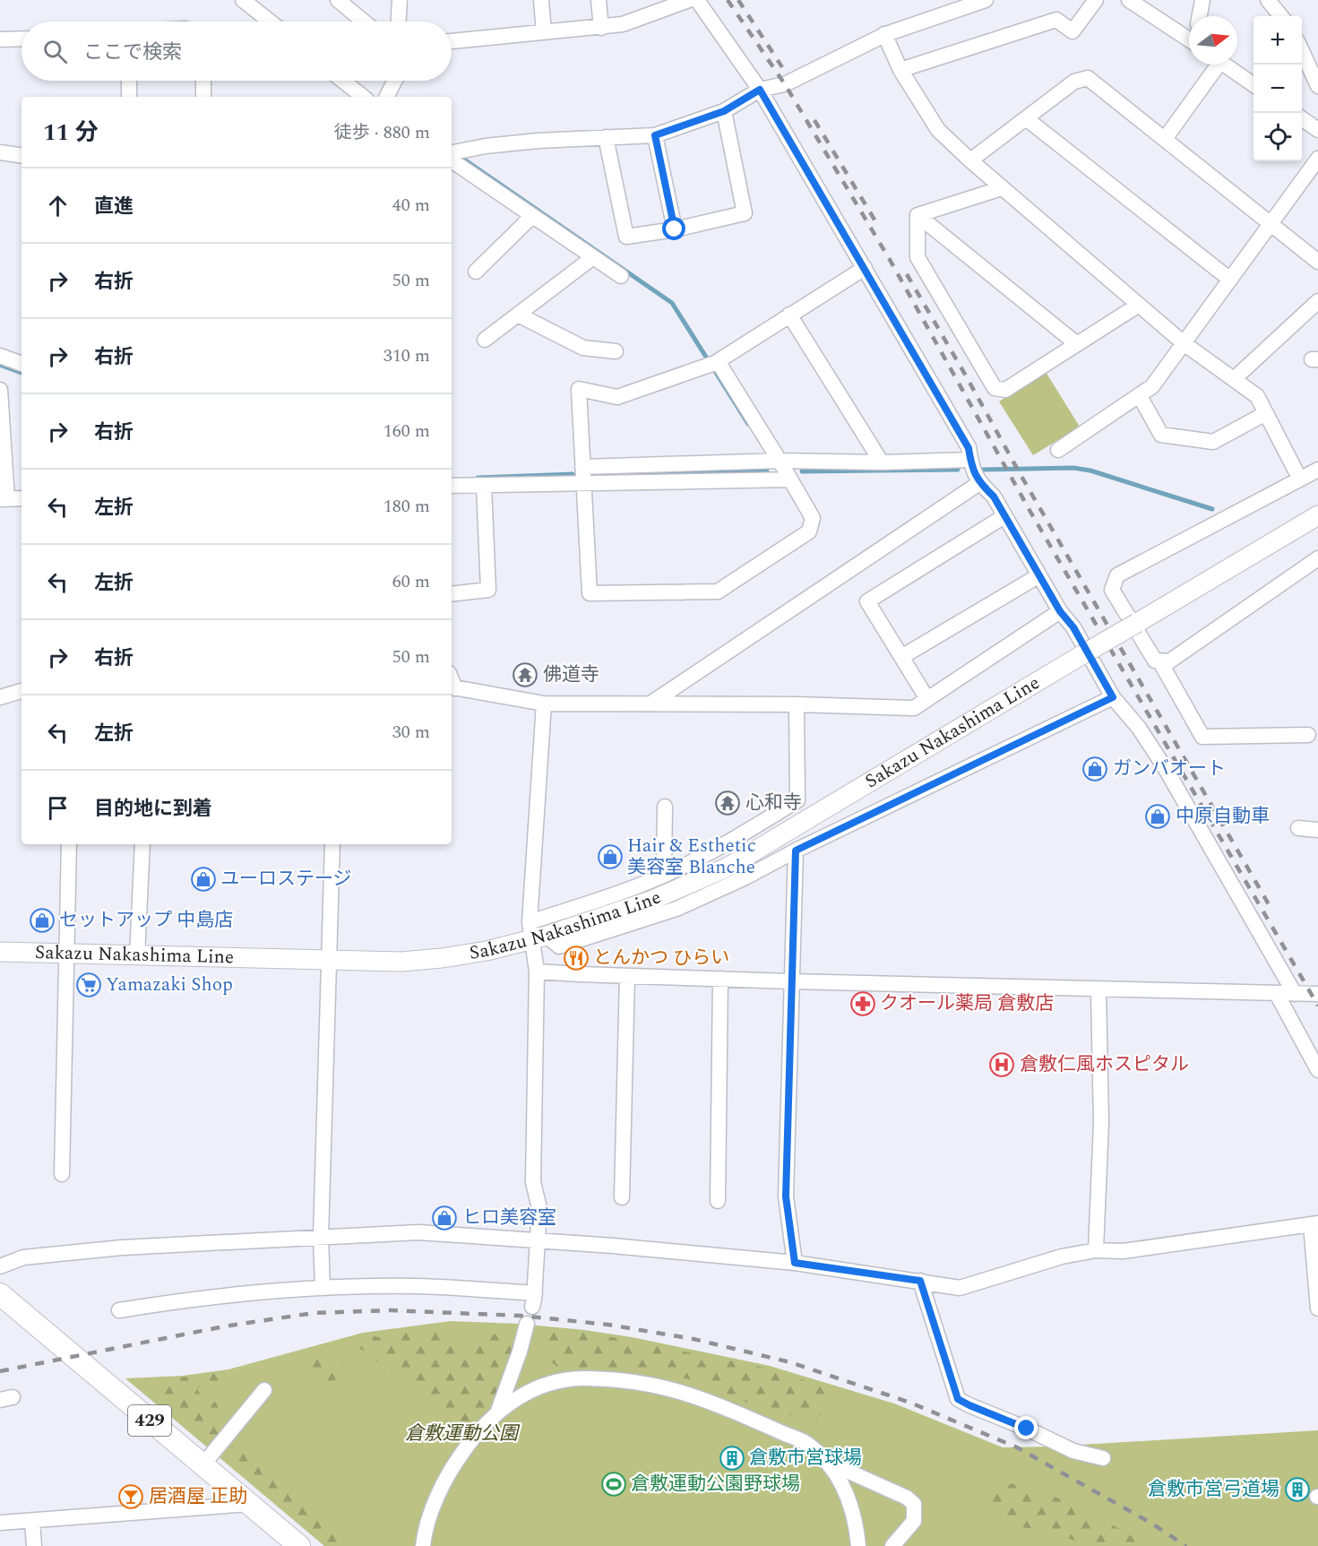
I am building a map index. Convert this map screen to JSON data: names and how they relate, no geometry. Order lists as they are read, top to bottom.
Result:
{
  "streets": {
    "highway": ["429"],
    "main road": ["Sakazu Nakashima Line"]
  },
  "parks": ["倉敷運動公園"],
  "places": {
    "temple": ["佛道寺", "心和寺"],
    "shop": [
      "ガンバオート",
      "中原自動車",
      "Hair & Esthetic 美容室 Blanche",
      "ユーロステージ",
      "セットアップ 中島店",
      "ヒロ美容室"
    ],
    "restaurant": ["とんかつ ひらい"],
    "supermarket": ["Yamazaki Shop"],
    "pharmacy": ["クオール薬局 倉敷店"],
    "hospital": ["倉敷仁風ホスピタル"],
    "building": ["倉敷市営球場", "倉敷市営弓道場"],
    "sports": ["倉敷運動公園野球場"],
    "bar": ["居酒屋 正助"]
  },
  "north": "right",
  "page": {
    "map_buttons": ["+", "−"],
    "search": "ここで検索",
    "heading": ["11 分", "徒歩 · 880 m"],
    "list": [
      ["直進", "40 m"],
      ["右折", "50 m"],
      ["右折", "310 m"],
      ["右折", "160 m"],
      ["左折", "180 m"],
      ["左折", "60 m"],
      ["右折", "50 m"],
      ["左折", "30 m"],
      "目的地に到着"
    ]
  }
}
